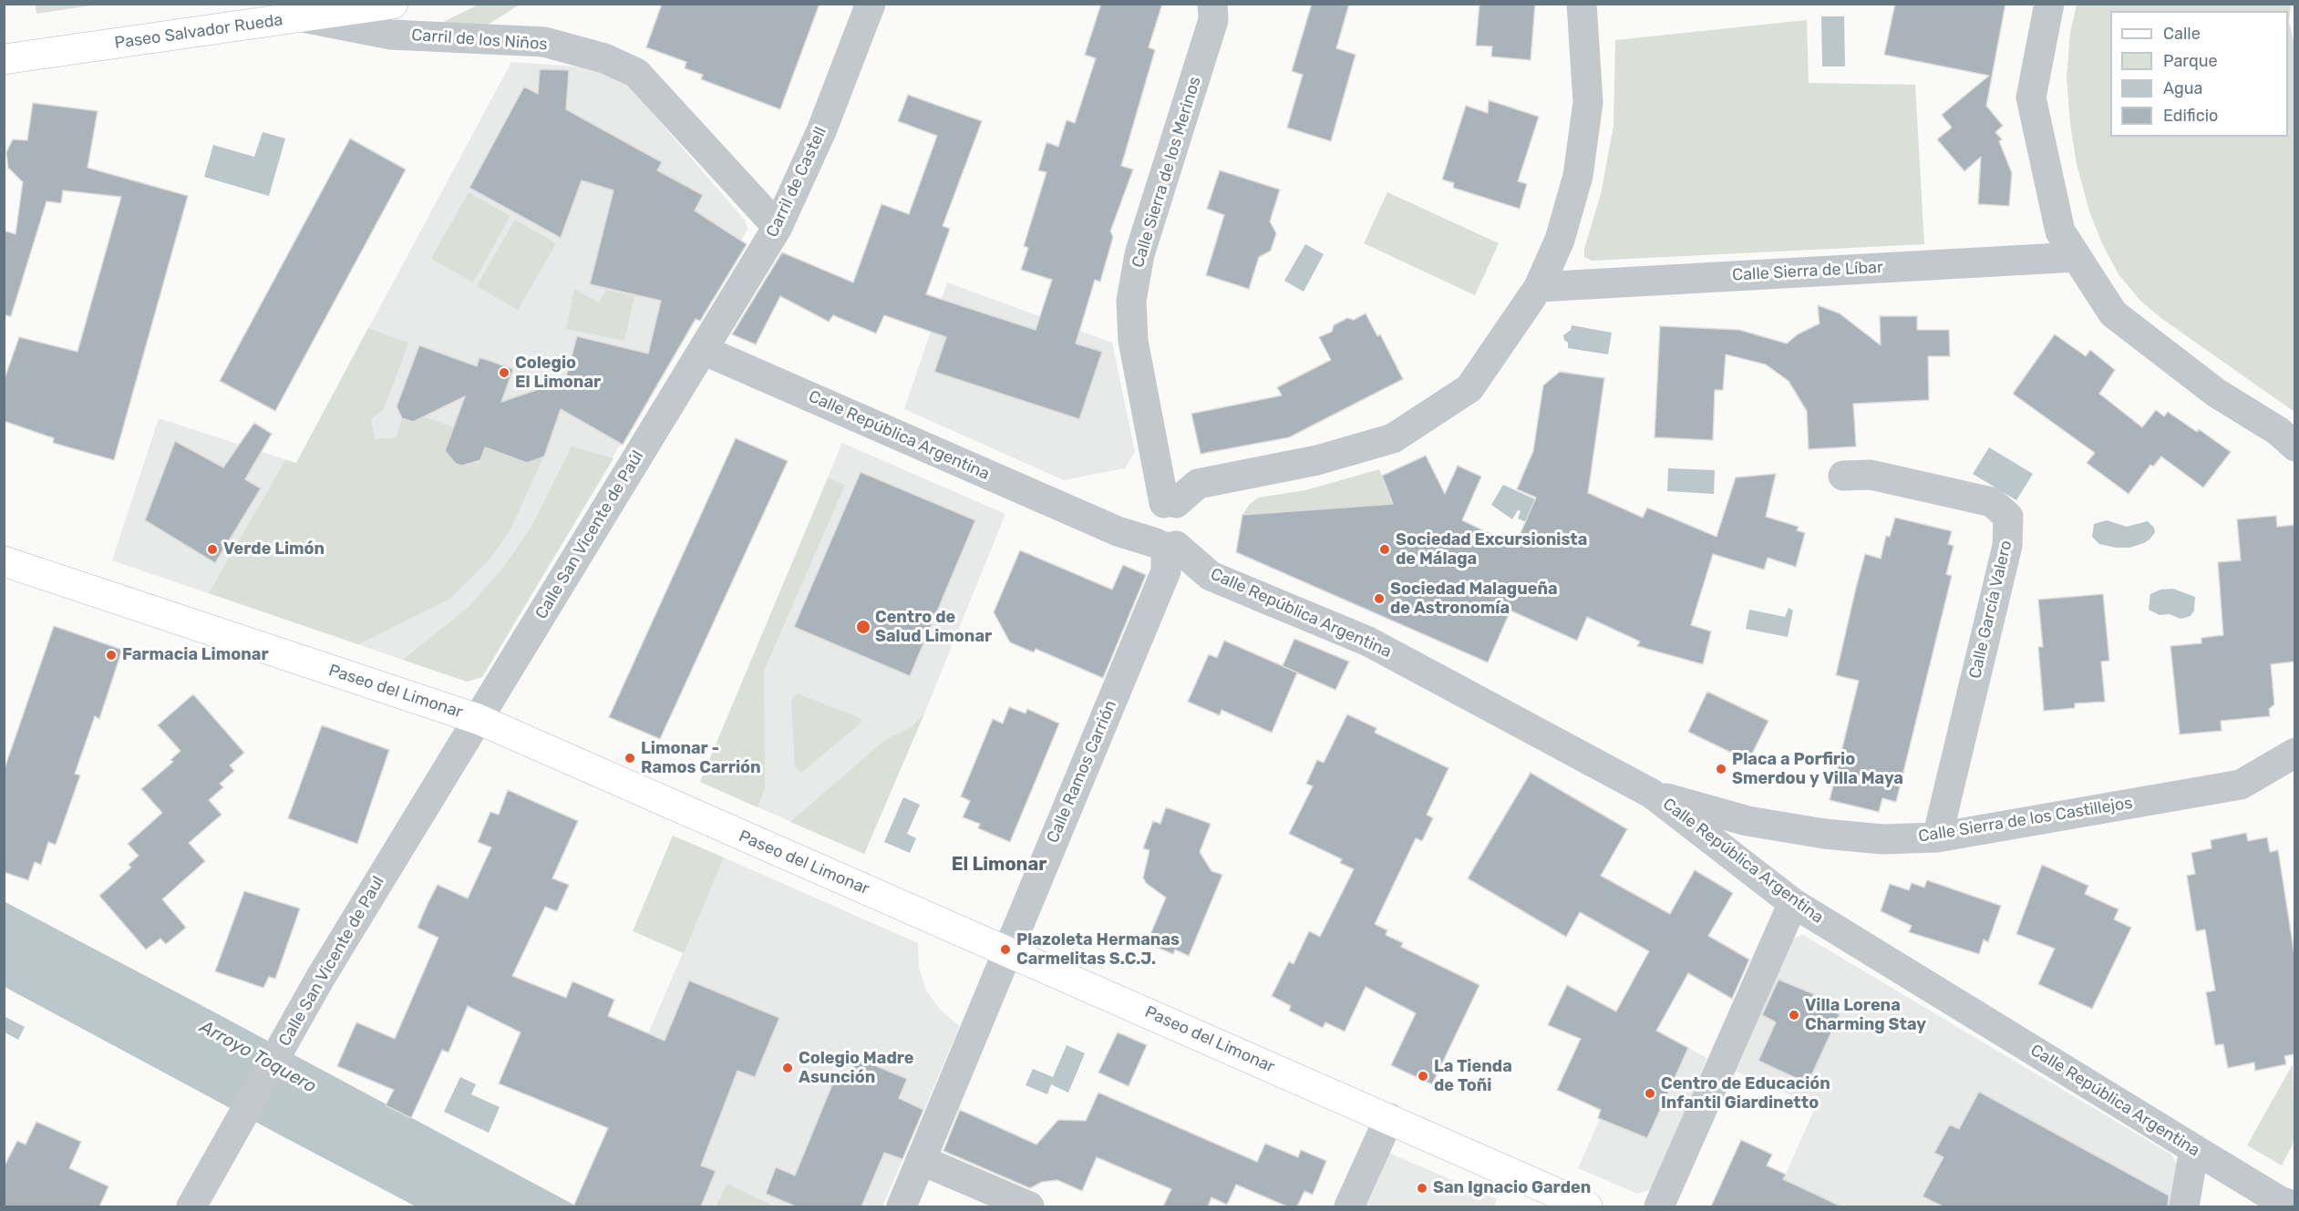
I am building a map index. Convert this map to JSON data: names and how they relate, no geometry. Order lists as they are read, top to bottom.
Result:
{
  "streets": {
    "main road": ["Paseo Salvador Rueda", "Paseo del Limonar"],
    "street": [
      "Carril de los Niños",
      "Calle Sierra de los Merinos",
      "Carril de Castell",
      "Calle Sierra de Líbar",
      "Calle República Argentina",
      "Calle San Vicente de Paúl",
      "Calle García Valero",
      "Calle Ramos Carrión",
      "Calle Sierra de los Castillejos",
      "Calle San Vicente de Paul"
    ]
  },
  "crossings": [
    ["Paseo Salvador Rueda", "Carril de los Niños"],
    ["Carril de los Niños", "Carril de Castell"],
    ["Carril de Castell", "Calle República Argentina"],
    ["Carril de Castell", "Calle San Vicente de Paúl"],
    ["Calle República Argentina", "Calle San Vicente de Paúl"],
    ["Calle República Argentina", "Calle Ramos Carrión"],
    ["Calle República Argentina", "Calle Sierra de los Castillejos"],
    ["Calle San Vicente de Paúl", "Paseo del Limonar"],
    ["Calle San Vicente de Paúl", "Calle San Vicente de Paul"],
    ["Calle García Valero", "Calle Sierra de los Castillejos"],
    ["Paseo del Limonar", "Calle Ramos Carrión"],
    ["Paseo del Limonar", "Calle San Vicente de Paul"]
  ],
  "districts": ["El Limonar"],
  "water": ["Arroyo Toquero"],
  "places": [
    "Colegio El Limonar",
    "Verde Limón",
    "Sociedad Excursionista de Málaga",
    "Sociedad Malagueña de Astronomía",
    "Centro de Salud Limonar",
    "Farmacia Limonar",
    "Limonar - Ramos Carrión",
    "Placa a Porfirio Smerdou y Villa Maya",
    "Plazoleta Hermanas Carmelitas S.C.J.",
    "Villa Lorena Charming Stay",
    "Colegio Madre Asunción",
    "La Tienda de Toñi",
    "Centro de Educación Infantil Giardinetto",
    "San Ignacio Garden"
  ],
  "legend": [
    "Calle",
    "Parque",
    "Agua",
    "Edificio"
  ]
}
